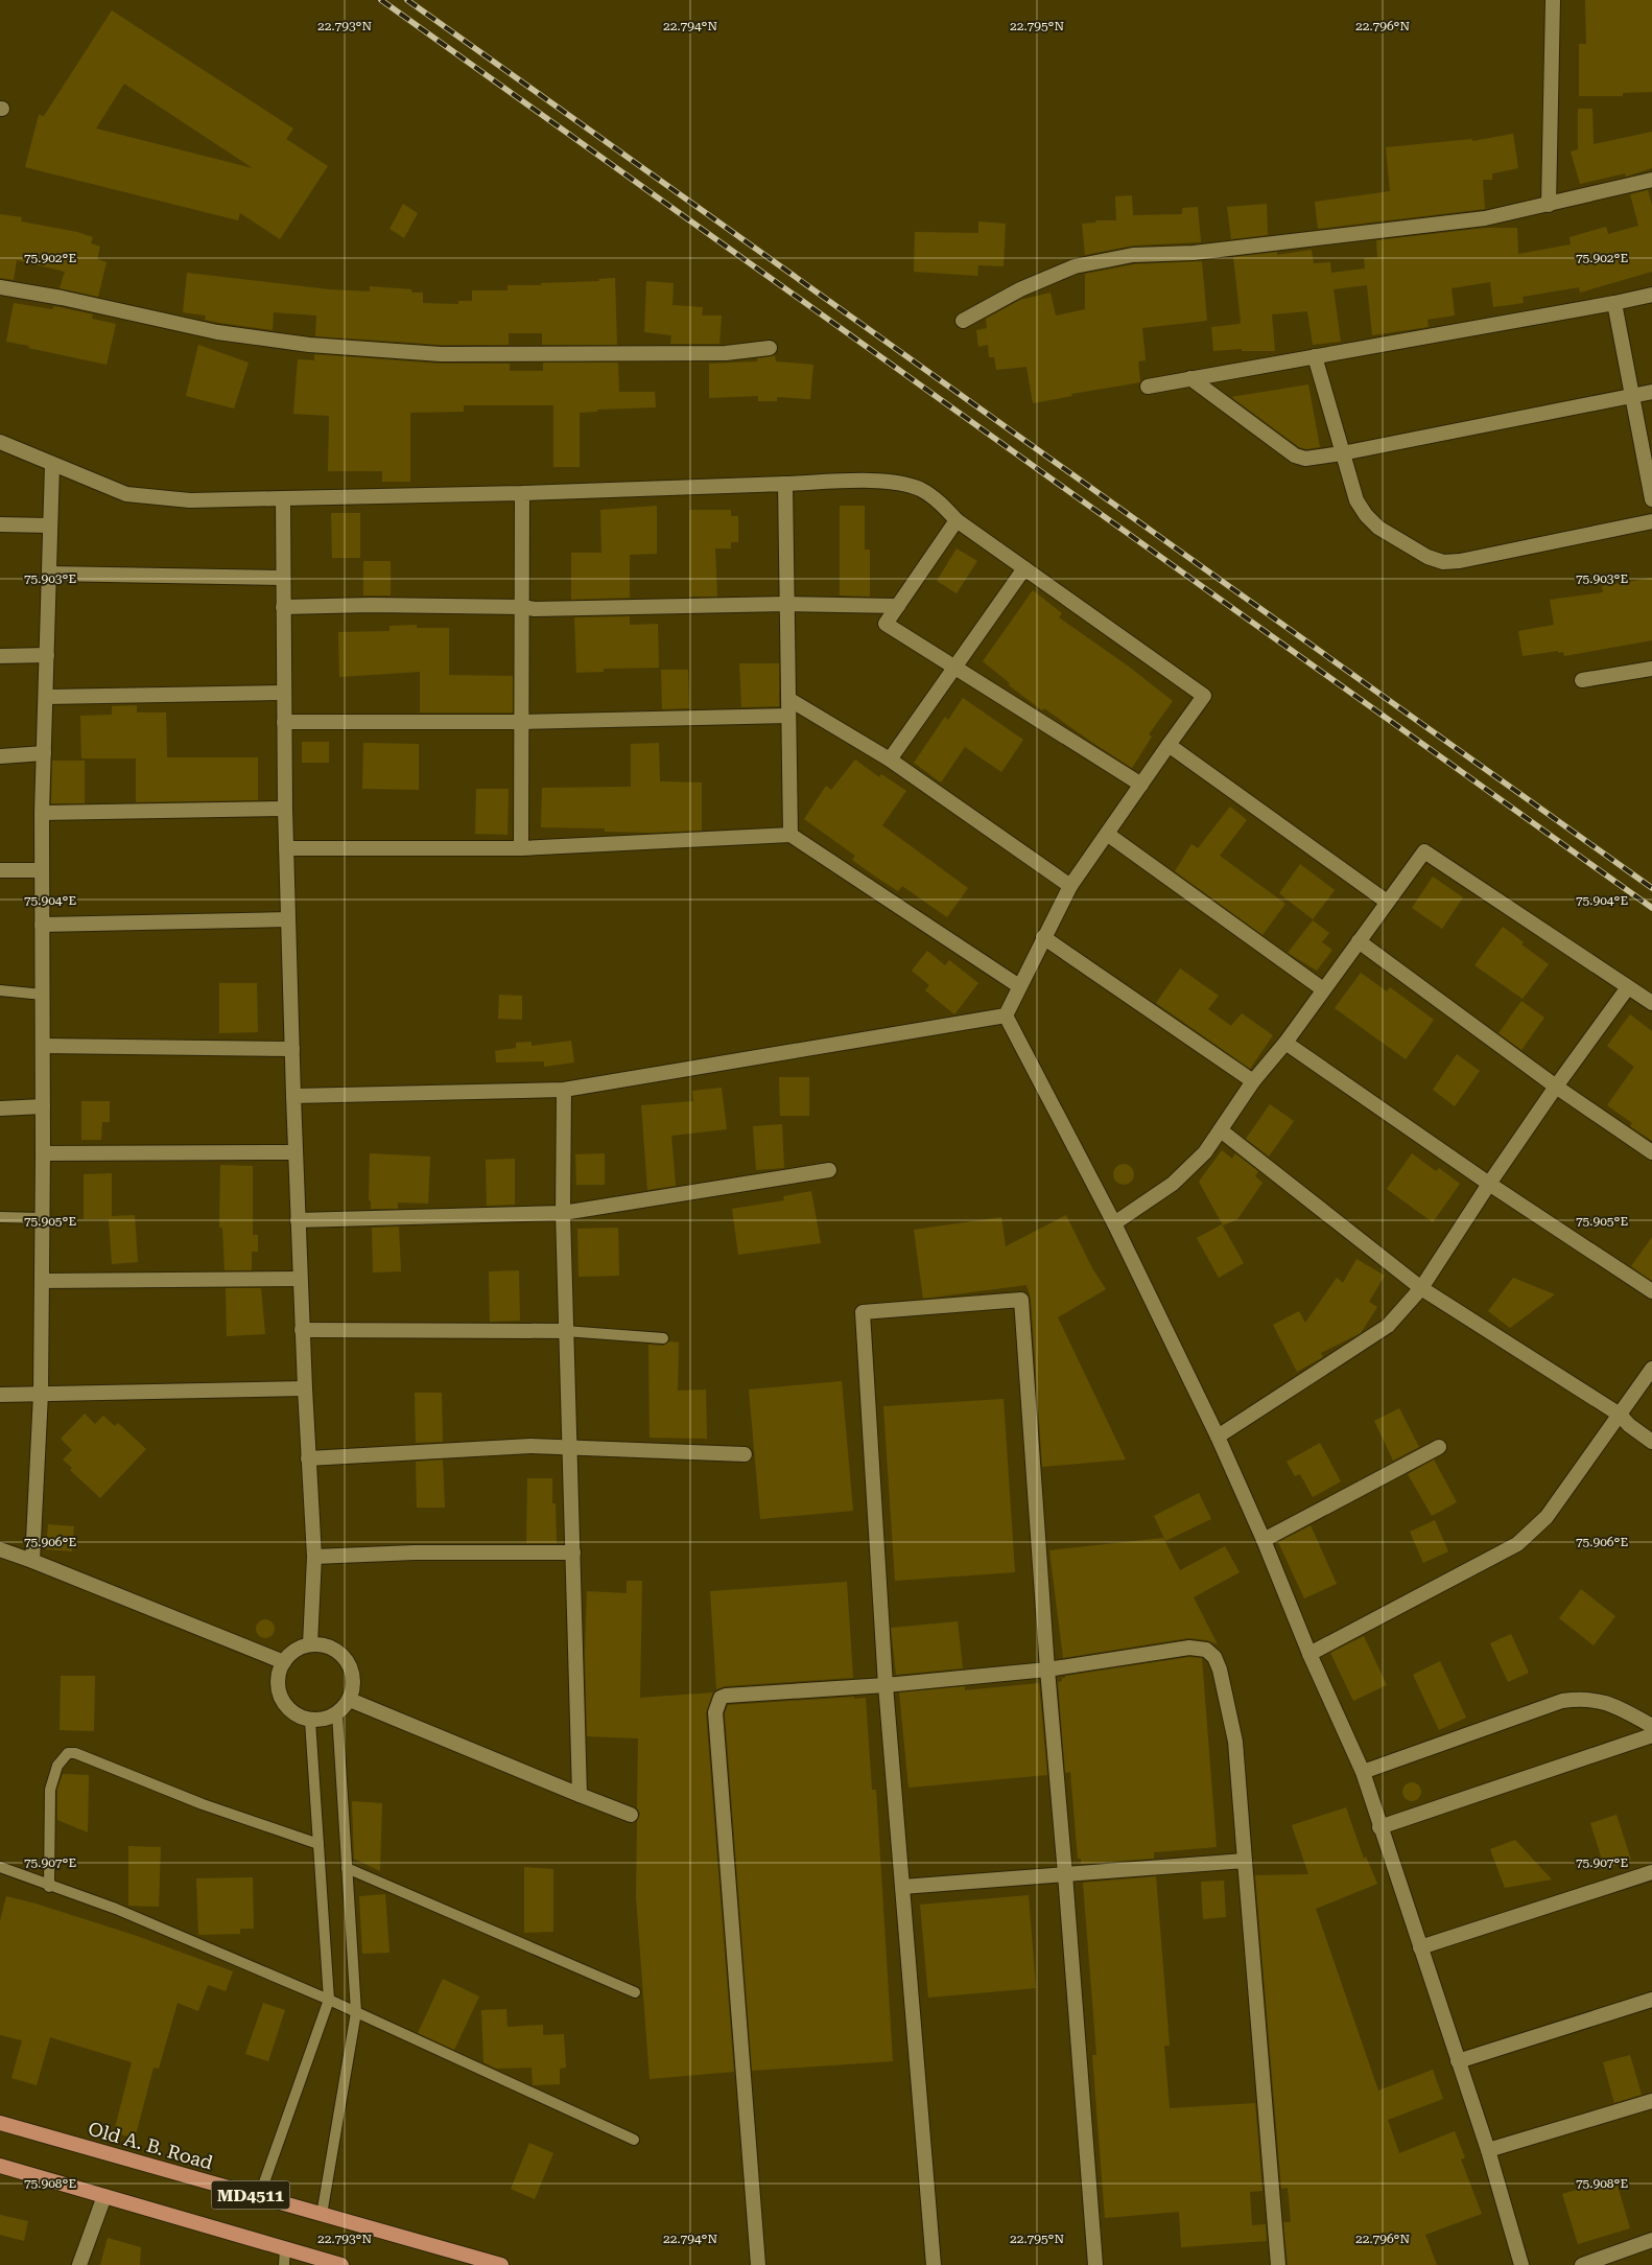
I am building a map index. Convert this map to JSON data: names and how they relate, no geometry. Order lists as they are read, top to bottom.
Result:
{
  "streets": {
    "main road": ["Old A. B. Road", "MD4511"]
  },
  "coordinates": [
    "22.793°N",
    "22.794°N",
    "22.795°N",
    "22.796°N",
    "75.902°E",
    "75.903°E",
    "75.904°E",
    "75.905°E",
    "75.906°E",
    "75.907°E",
    "75.908°E"
  ]
}
